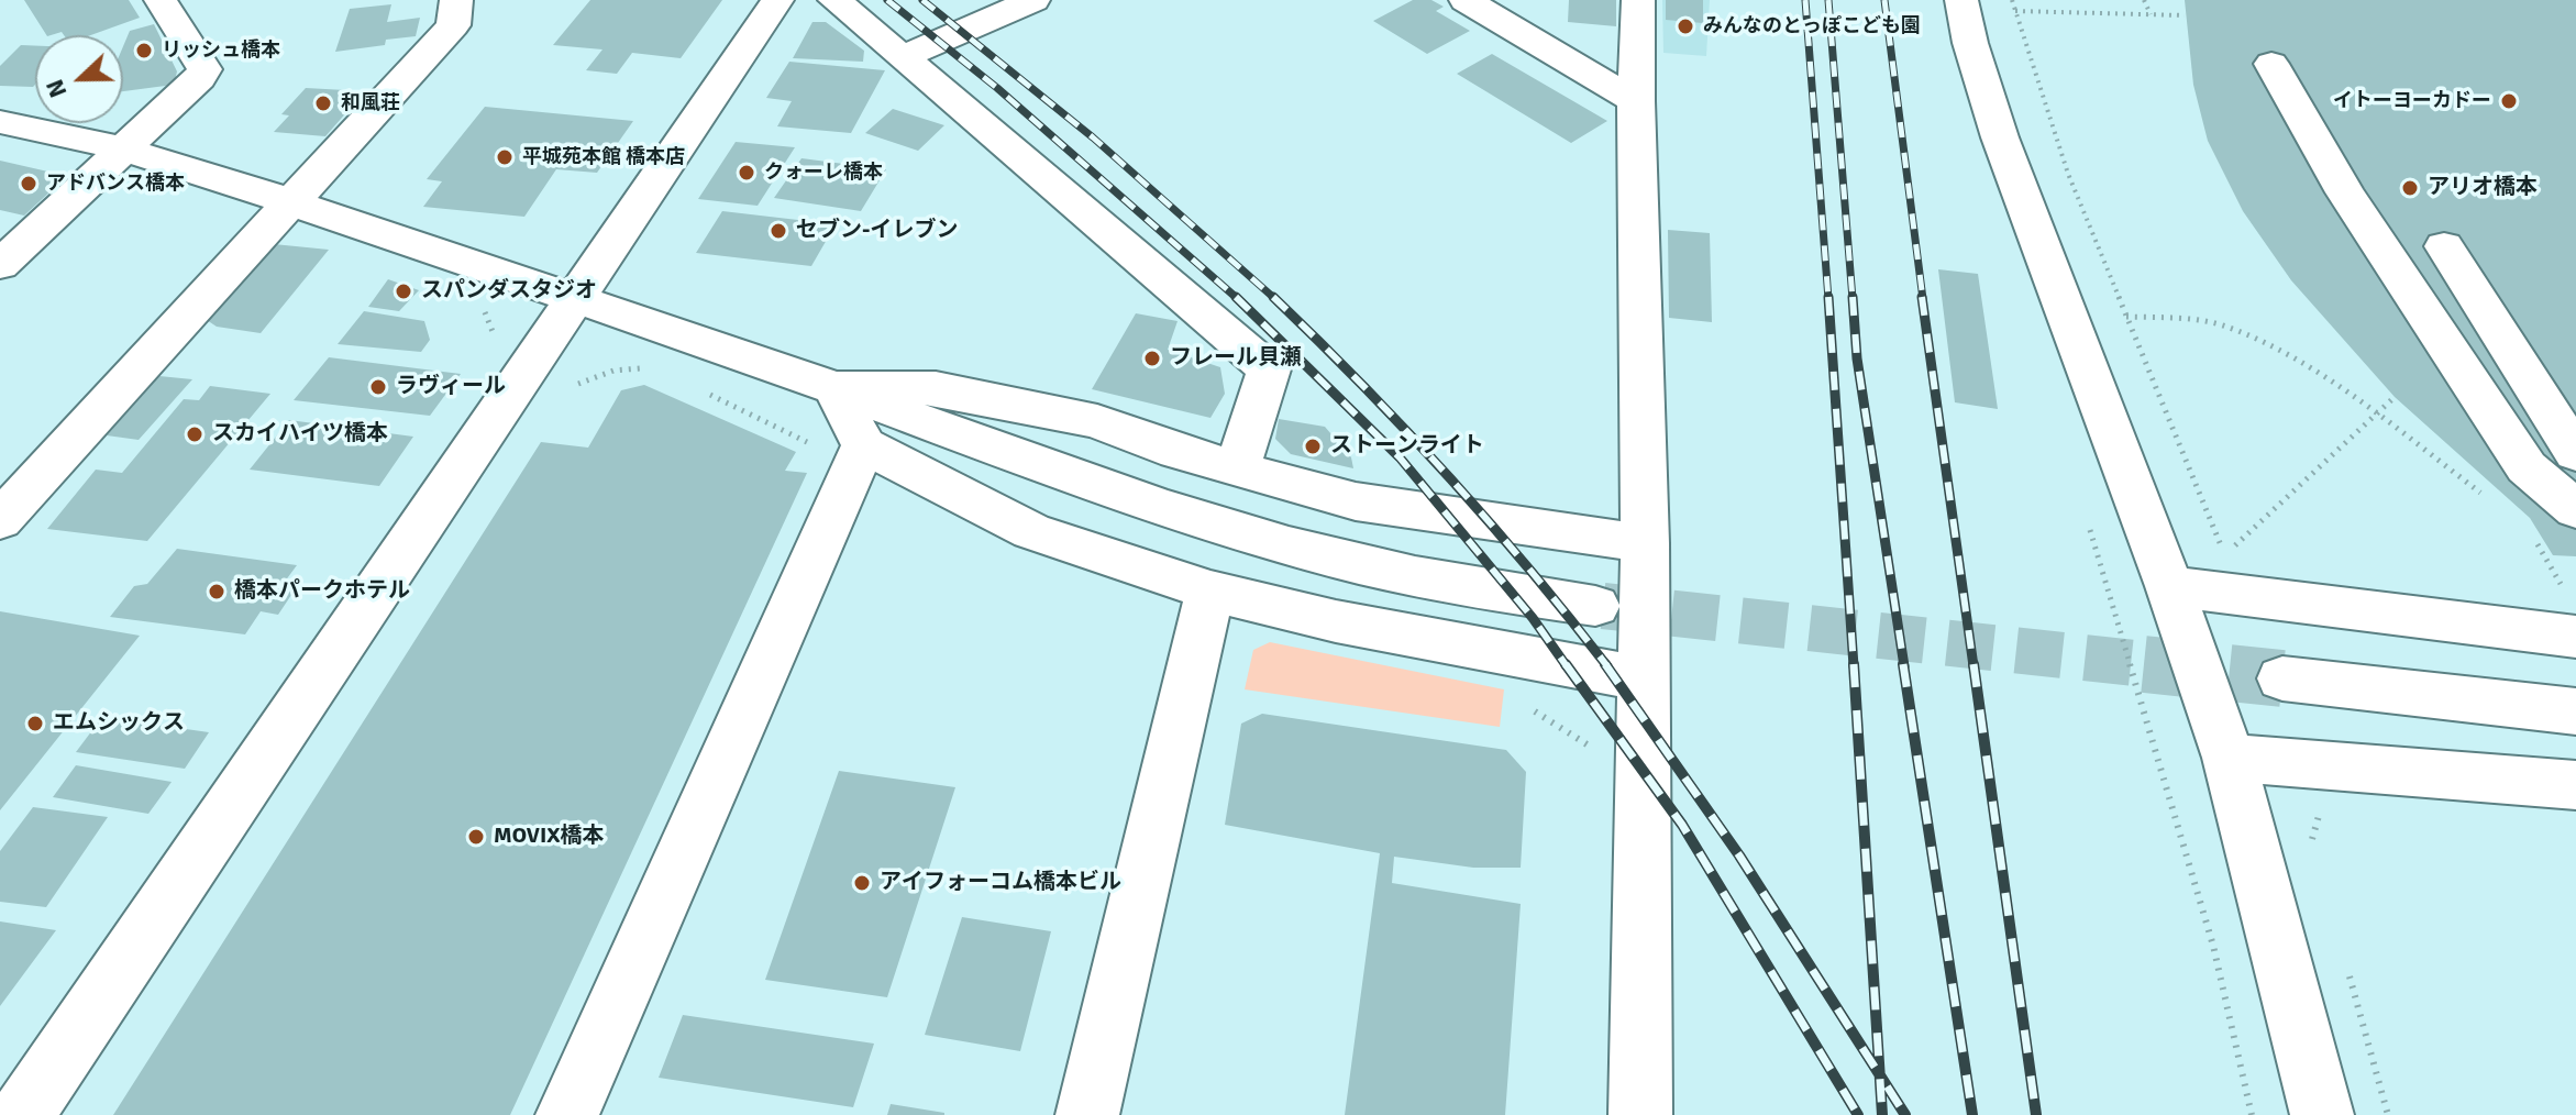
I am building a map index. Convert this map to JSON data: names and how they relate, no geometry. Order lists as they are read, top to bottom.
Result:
{
  "places": [
    "みんなのとっぽこども園",
    "リッシュ橋本",
    "イトーヨーカドー",
    "和風荘",
    "平城苑本館 橋本店",
    "クォーレ橋本",
    "アドバンス橋本",
    "アリオ橋本",
    "セブン-イレブン",
    "スパンダスタジオ",
    "フレール貝瀬",
    "ラヴィール",
    "スカイハイツ橋本",
    "ストーンライト",
    "橋本パークホテル",
    "エムシックス",
    "MOVIX橋本",
    "アイフォーコム橋本ビル"
  ],
  "north": "left"
}
